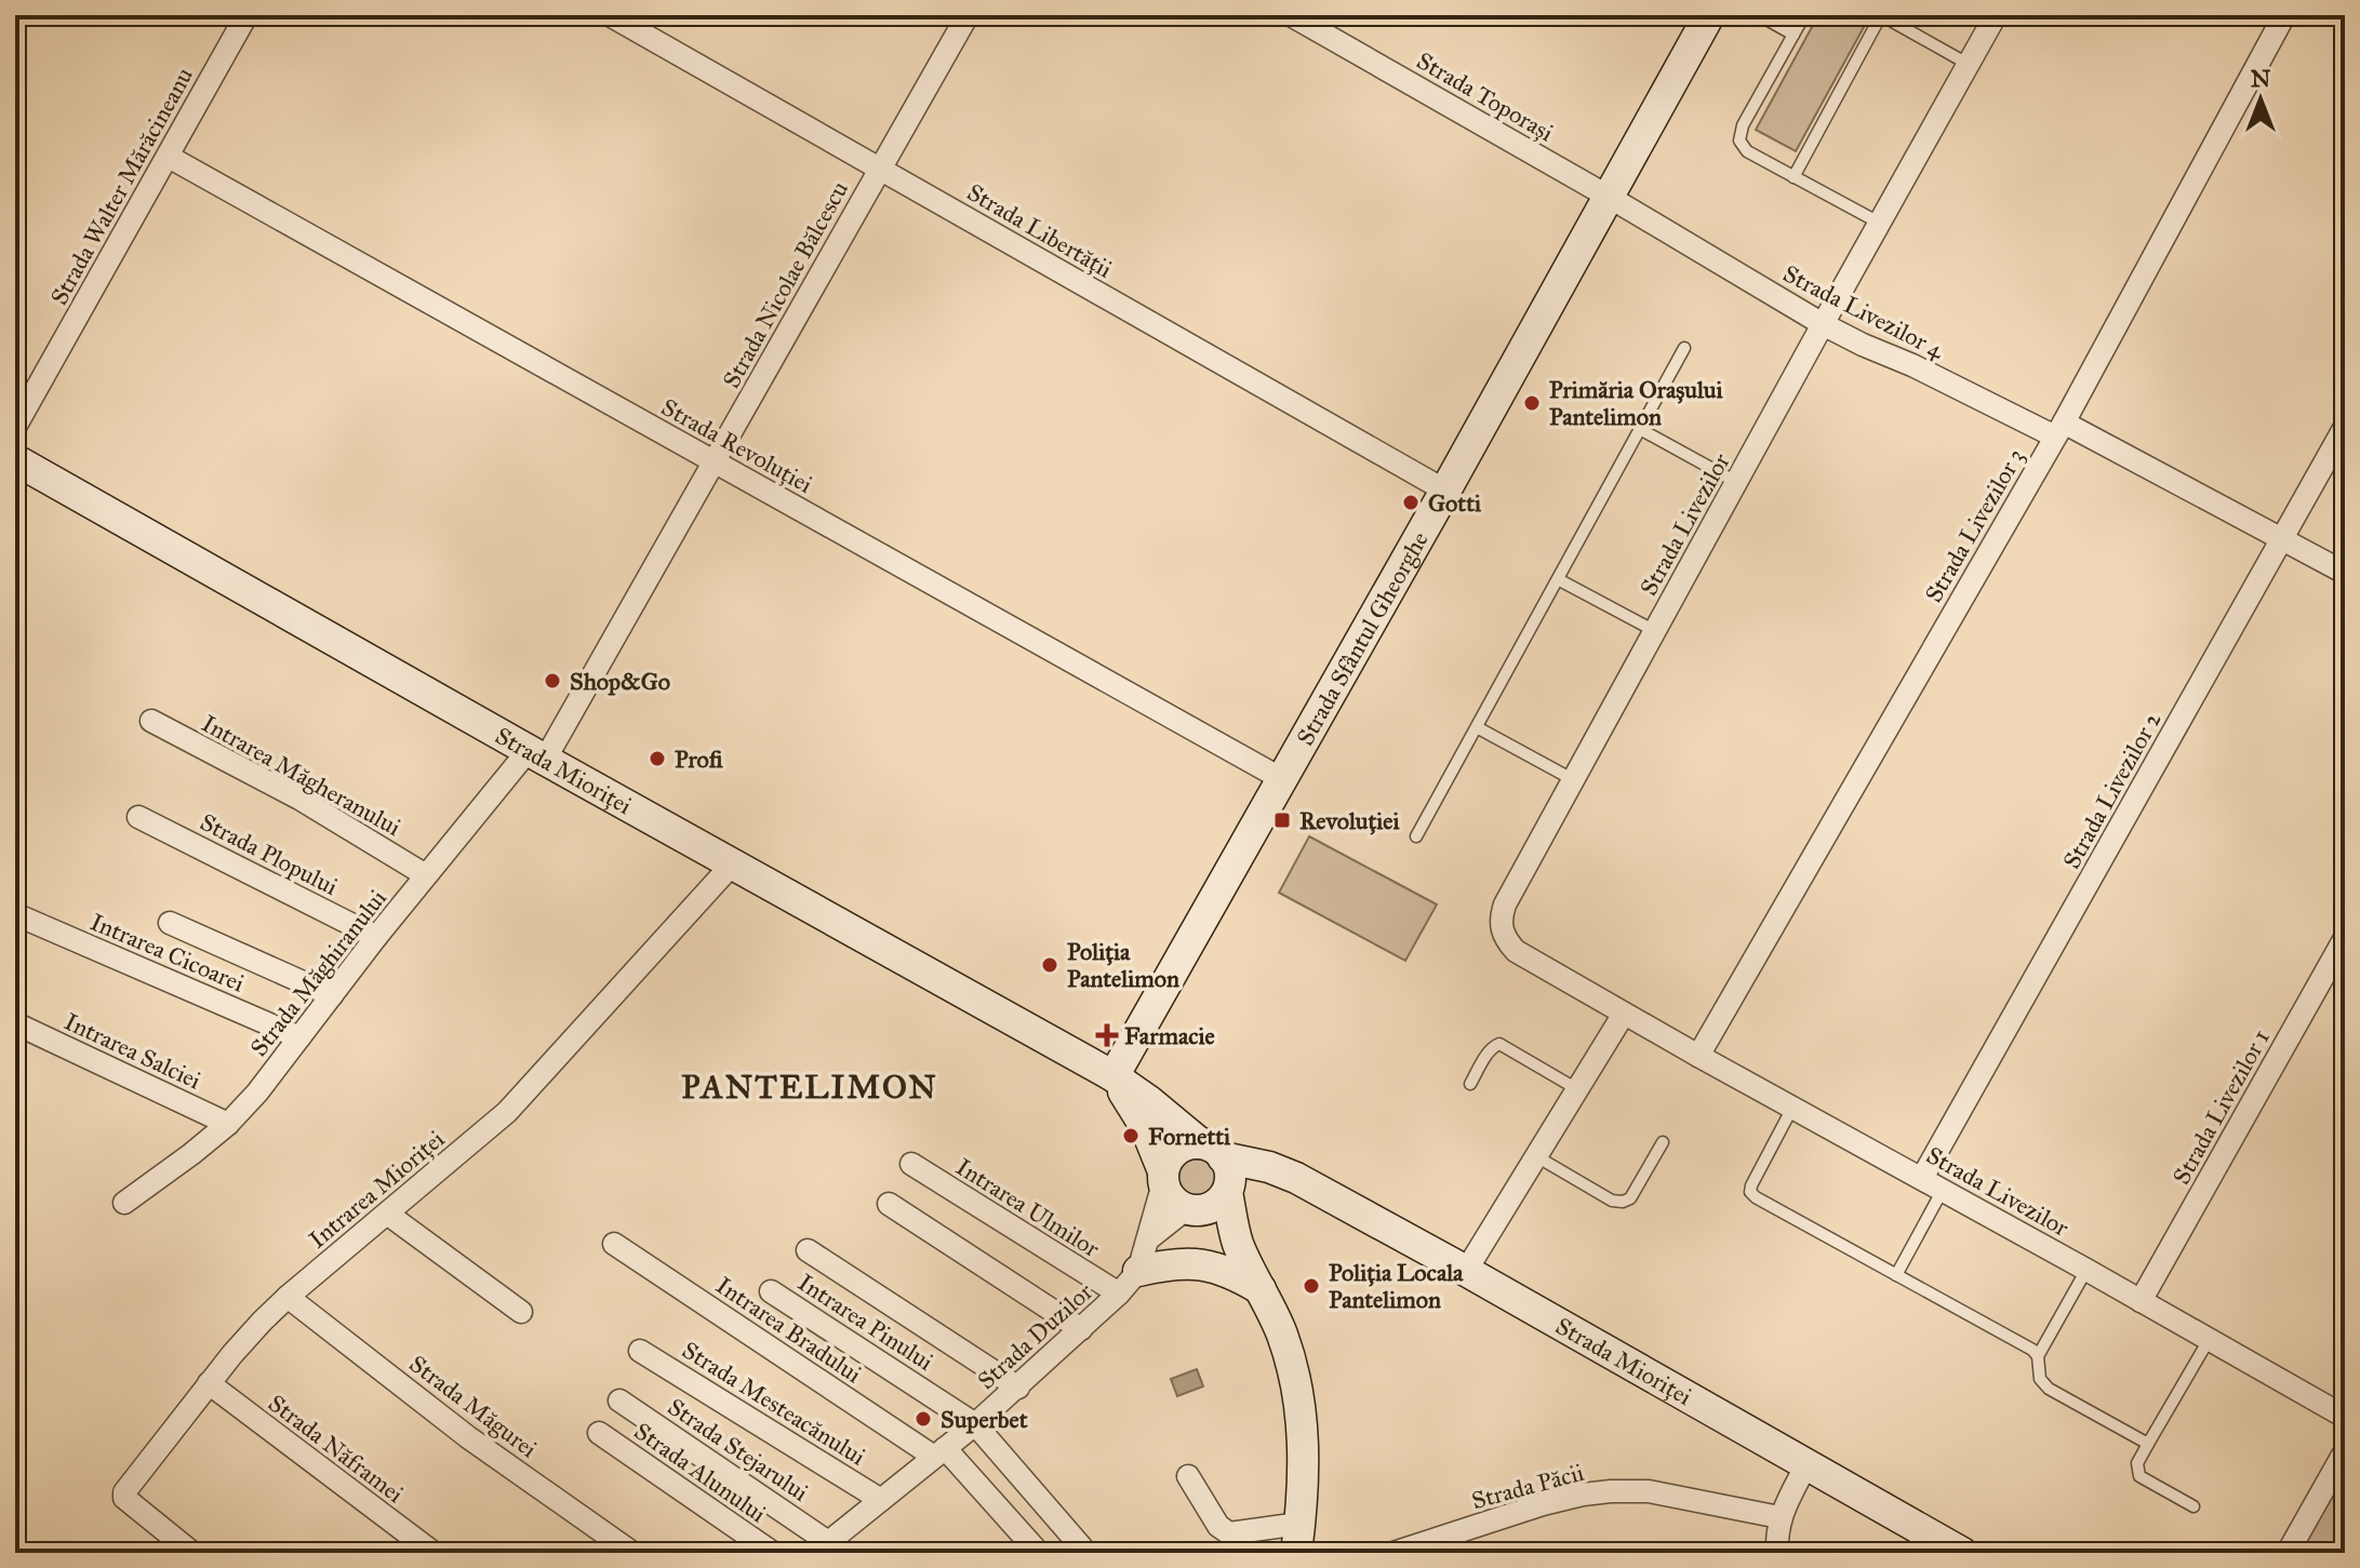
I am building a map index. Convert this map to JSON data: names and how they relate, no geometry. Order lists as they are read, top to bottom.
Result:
{
  "streets": {
    "street": [
      "Strada Toporași",
      "Strada Walter Mărăcineanu",
      "Strada Libertății",
      "Strada Nicolae Bălcescu",
      "Strada Livezilor 4",
      "Strada Revoluției",
      "Strada Livezilor",
      "Strada Livezilor 3",
      "Strada Sfântul Gheorghe",
      "Strada Mioriței",
      "Intrarea Măgheranului",
      "Strada Livezilor 2",
      "Strada Plopului",
      "Intrarea Cicoarei",
      "Strada Măghiranului",
      "Intrarea Salciei",
      "Strada Livezilor 1",
      "Intrarea Mioriței",
      "Intrarea Ulmilor",
      "Intrarea Pinului",
      "Intrarea Bradului",
      "Strada Duzilor",
      "Strada Mesteacănului",
      "Strada Măgurei",
      "Strada Năframei",
      "Strada Stejarului",
      "Strada Alunului",
      "Strada Păcii"
    ]
  },
  "crossings": [
    ["Strada Toporași", "Strada Livezilor 4"],
    ["Strada Toporași", "Strada Sfântul Gheorghe"],
    ["Strada Walter Mărăcineanu", "Strada Revoluției"],
    ["Strada Libertății", "Strada Nicolae Bălcescu"],
    ["Strada Libertății", "Strada Sfântul Gheorghe"],
    ["Strada Nicolae Bălcescu", "Strada Revoluției"],
    ["Strada Nicolae Bălcescu", "Strada Mioriței"],
    ["Strada Nicolae Bălcescu", "Strada Măghiranului"],
    ["Strada Livezilor 4", "Strada Livezilor"],
    ["Strada Livezilor 4", "Strada Livezilor 3"],
    ["Strada Livezilor 4", "Strada Sfântul Gheorghe"],
    ["Strada Livezilor 4", "Strada Livezilor 2"],
    ["Strada Revoluției", "Strada Sfântul Gheorghe"],
    ["Strada Livezilor", "Strada Livezilor 3"],
    ["Strada Livezilor", "Strada Livezilor 2"],
    ["Strada Livezilor", "Strada Livezilor 1"],
    ["Strada Sfântul Gheorghe", "Strada Mioriței"],
    ["Strada Mioriței", "Strada Măghiranului"],
    ["Strada Mioriței", "Intrarea Mioriței"],
    ["Strada Mioriței", "Strada Duzilor"],
    ["Intrarea Măgheranului", "Strada Măghiranului"],
    ["Strada Plopului", "Strada Măghiranului"],
    ["Intrarea Cicoarei", "Strada Măghiranului"],
    ["Strada Măghiranului", "Intrarea Salciei"],
    ["Intrarea Mioriței", "Strada Măgurei"],
    ["Intrarea Mioriței", "Strada Năframei"],
    ["Intrarea Ulmilor", "Strada Duzilor"],
    ["Intrarea Pinului", "Strada Duzilor"],
    ["Intrarea Bradului", "Strada Duzilor"],
    ["Strada Duzilor", "Strada Mesteacănului"],
    ["Strada Duzilor", "Strada Stejarului"]
  ],
  "districts": ["PANTELIMON"],
  "places": {
    "other": [
      "Primăria Orașului Pantelimon",
      "Gotti",
      "Shop&Go",
      "Profi",
      "Poliția Pantelimon",
      "Fornetti",
      "Poliția Locala Pantelimon",
      "Superbet"
    ],
    "transit": ["Revoluției"],
    "health": ["Farmacie"]
  },
  "north": "top"
}
